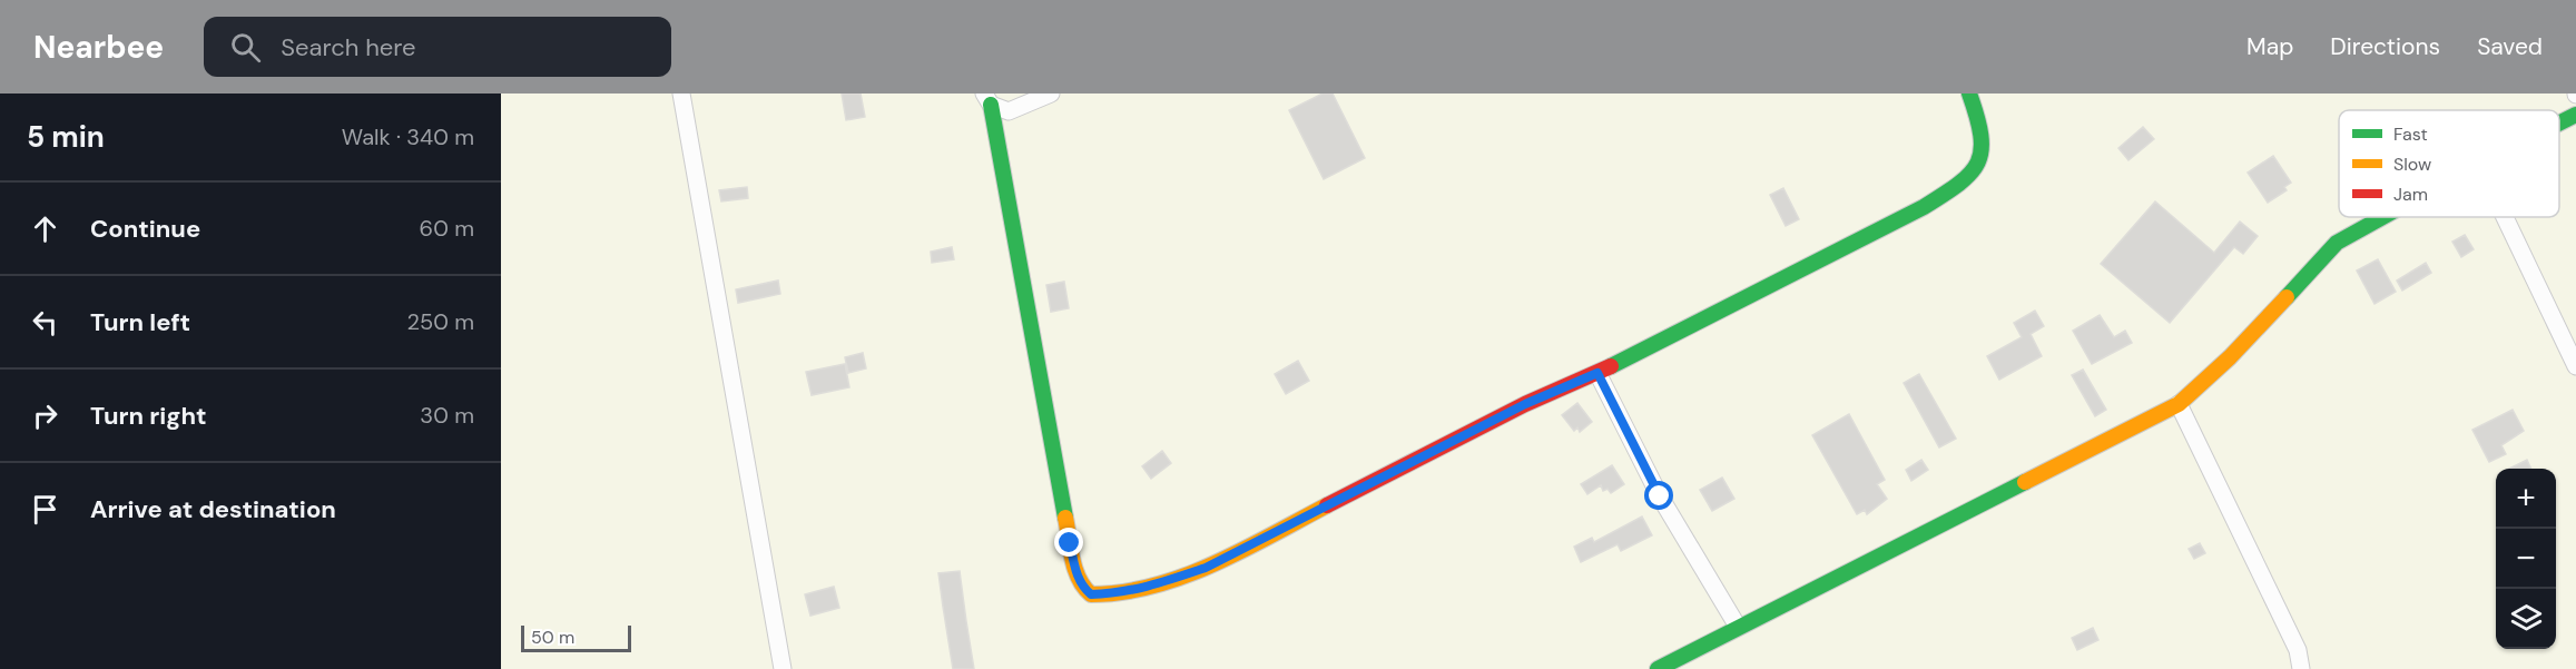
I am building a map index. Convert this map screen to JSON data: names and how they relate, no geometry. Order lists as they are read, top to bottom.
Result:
{
  "legend": ["Fast", "Slow", "Jam"],
  "scale_bar": "50 m",
  "page": {
    "header": "Nearbee",
    "search": "Search here",
    "nav": ["Map", "Directions", "Saved"],
    "heading": ["5 min", "Walk · 340 m"],
    "list": [
      ["Continue", "60 m"],
      ["Turn left", "250 m"],
      ["Turn right", "30 m"],
      "Arrive at destination"
    ],
    "map_buttons": ["+", "−"],
    "scale": "50 m"
  }
}
